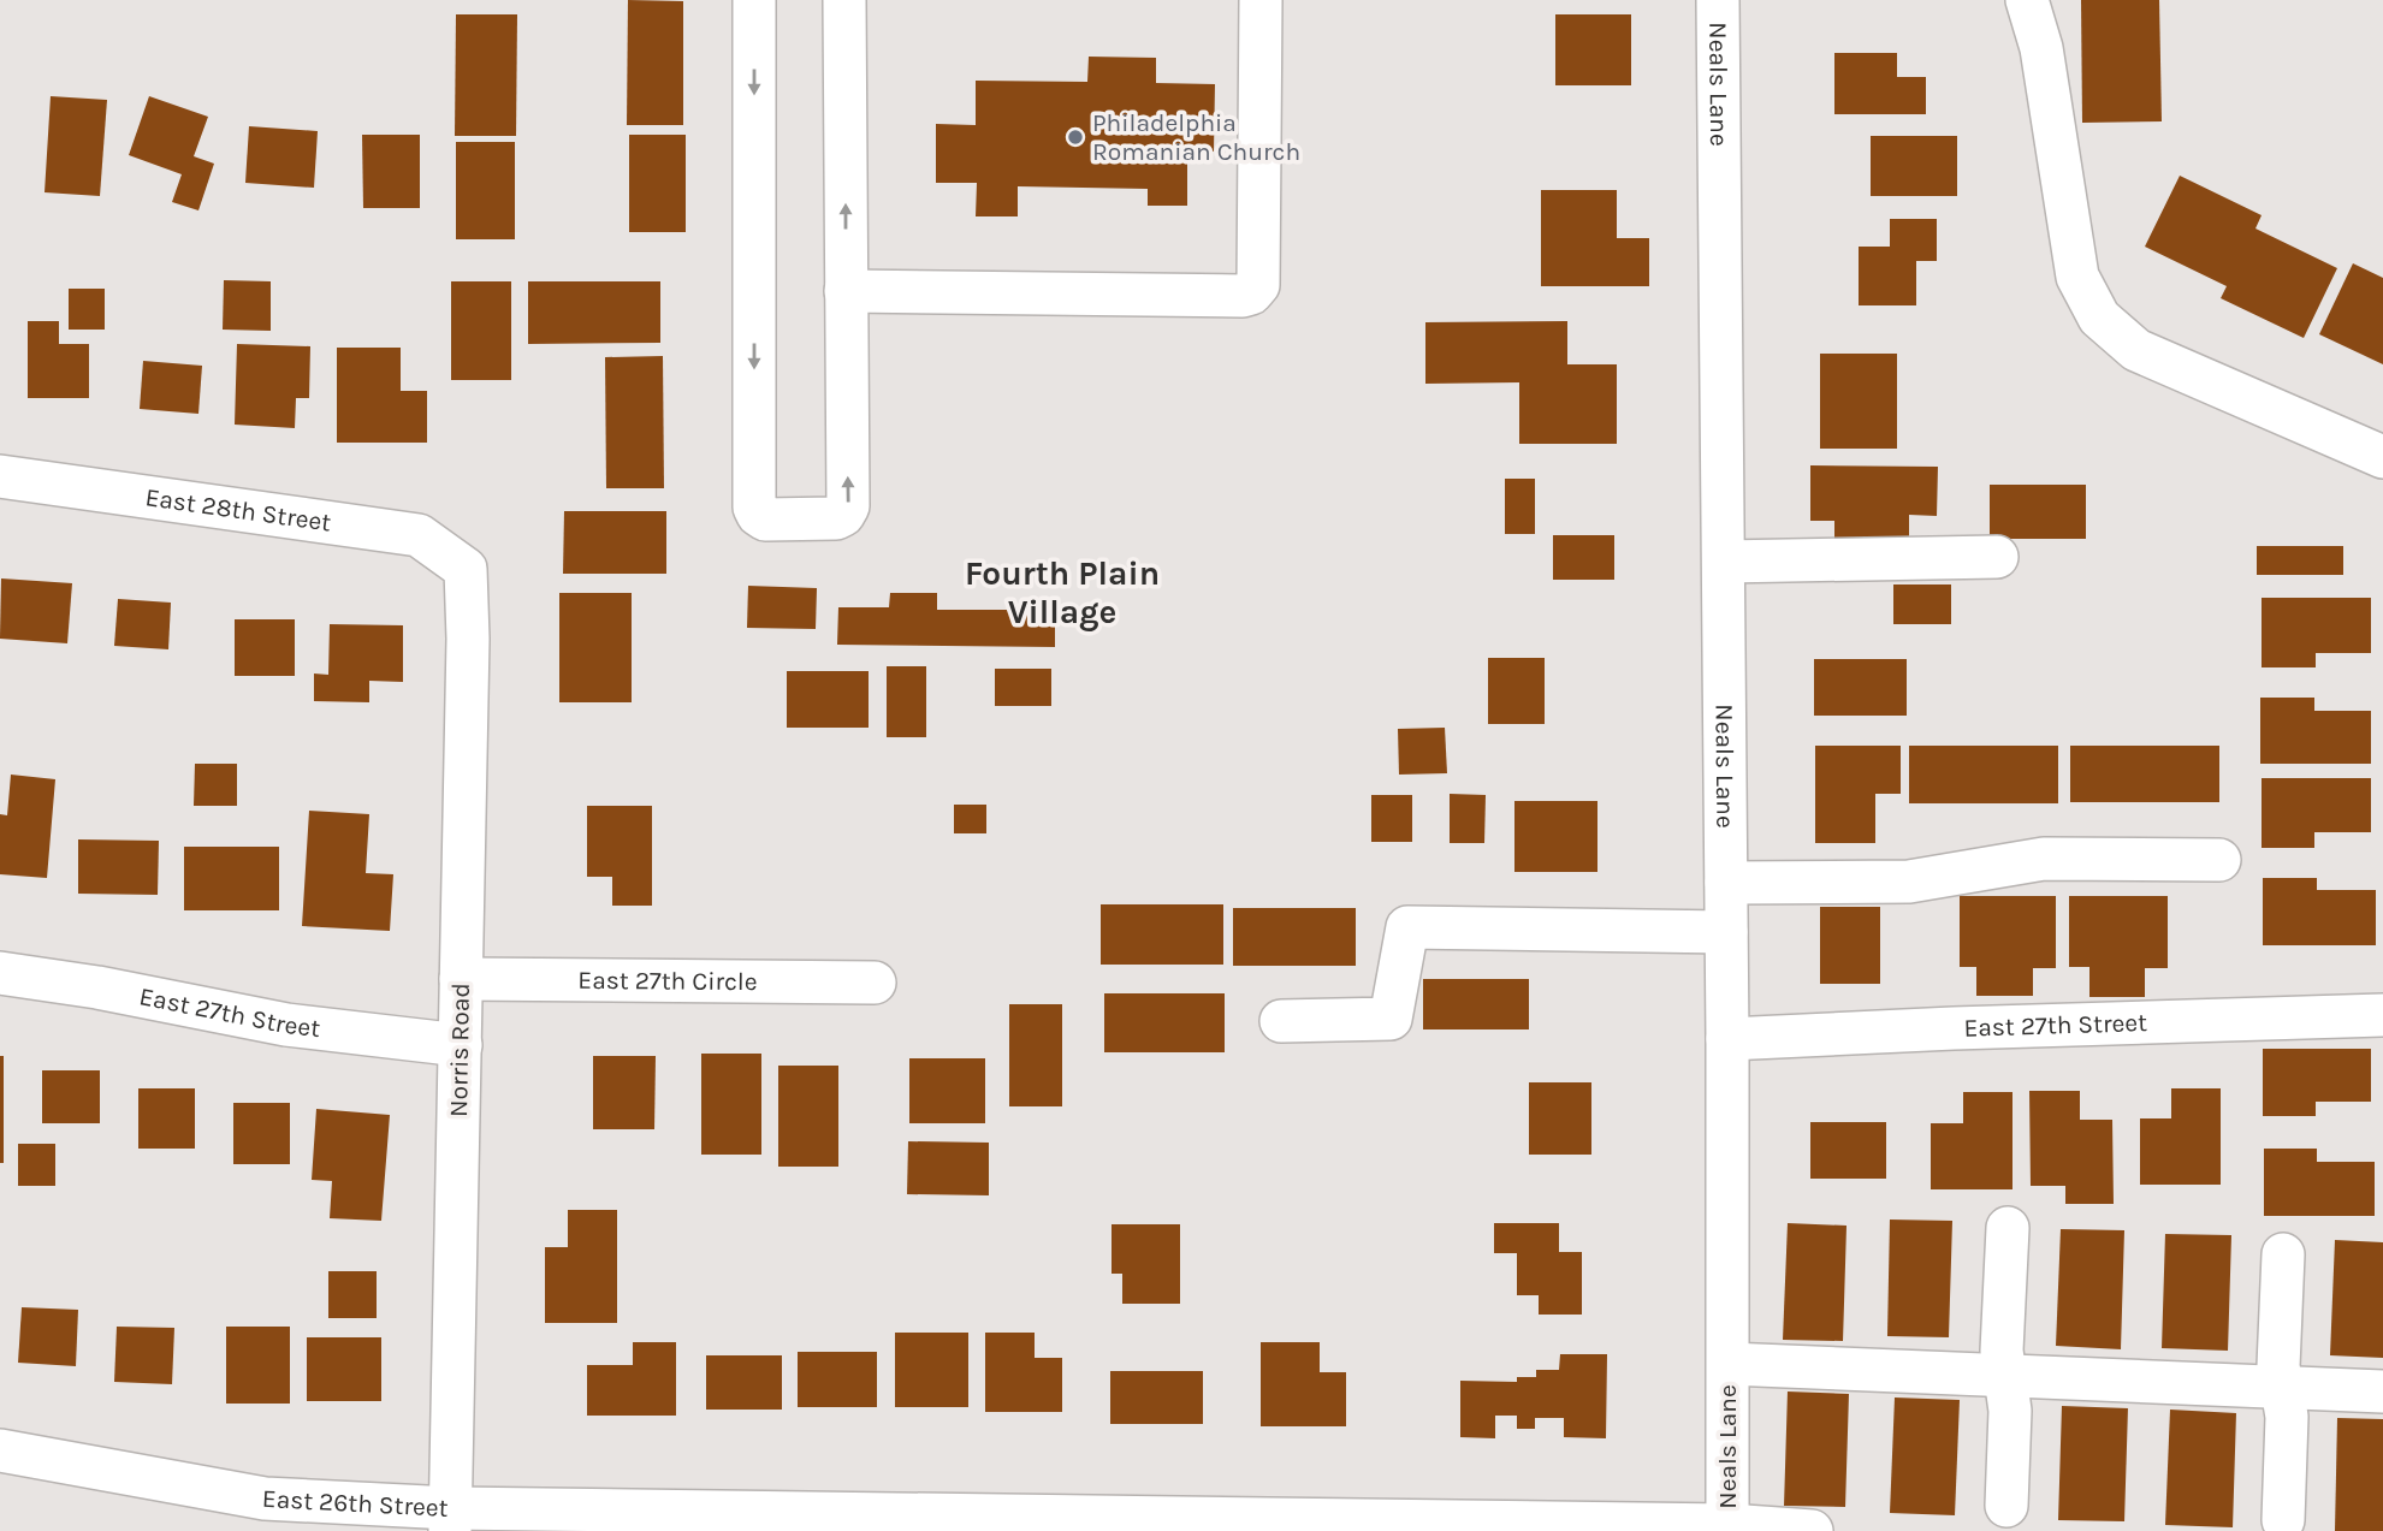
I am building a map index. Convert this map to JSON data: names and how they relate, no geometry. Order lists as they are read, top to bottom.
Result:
{
  "streets": {
    "street": [
      "Neals Lane",
      "East 28th Street",
      "East 27th Circle",
      "East 27th Street",
      "Norris Road",
      "East 26th Street"
    ]
  },
  "crossings": [
    ["Neals Lane", "East 27th Street"],
    ["Neals Lane", "East 26th Street"],
    ["East 28th Street", "Norris Road"],
    ["East 27th Circle", "Norris Road"],
    ["East 27th Street", "Norris Road"],
    ["Norris Road", "East 26th Street"]
  ],
  "districts": ["Fourth Plain Village"],
  "places": ["Philadelphia Romanian Church"]
}
